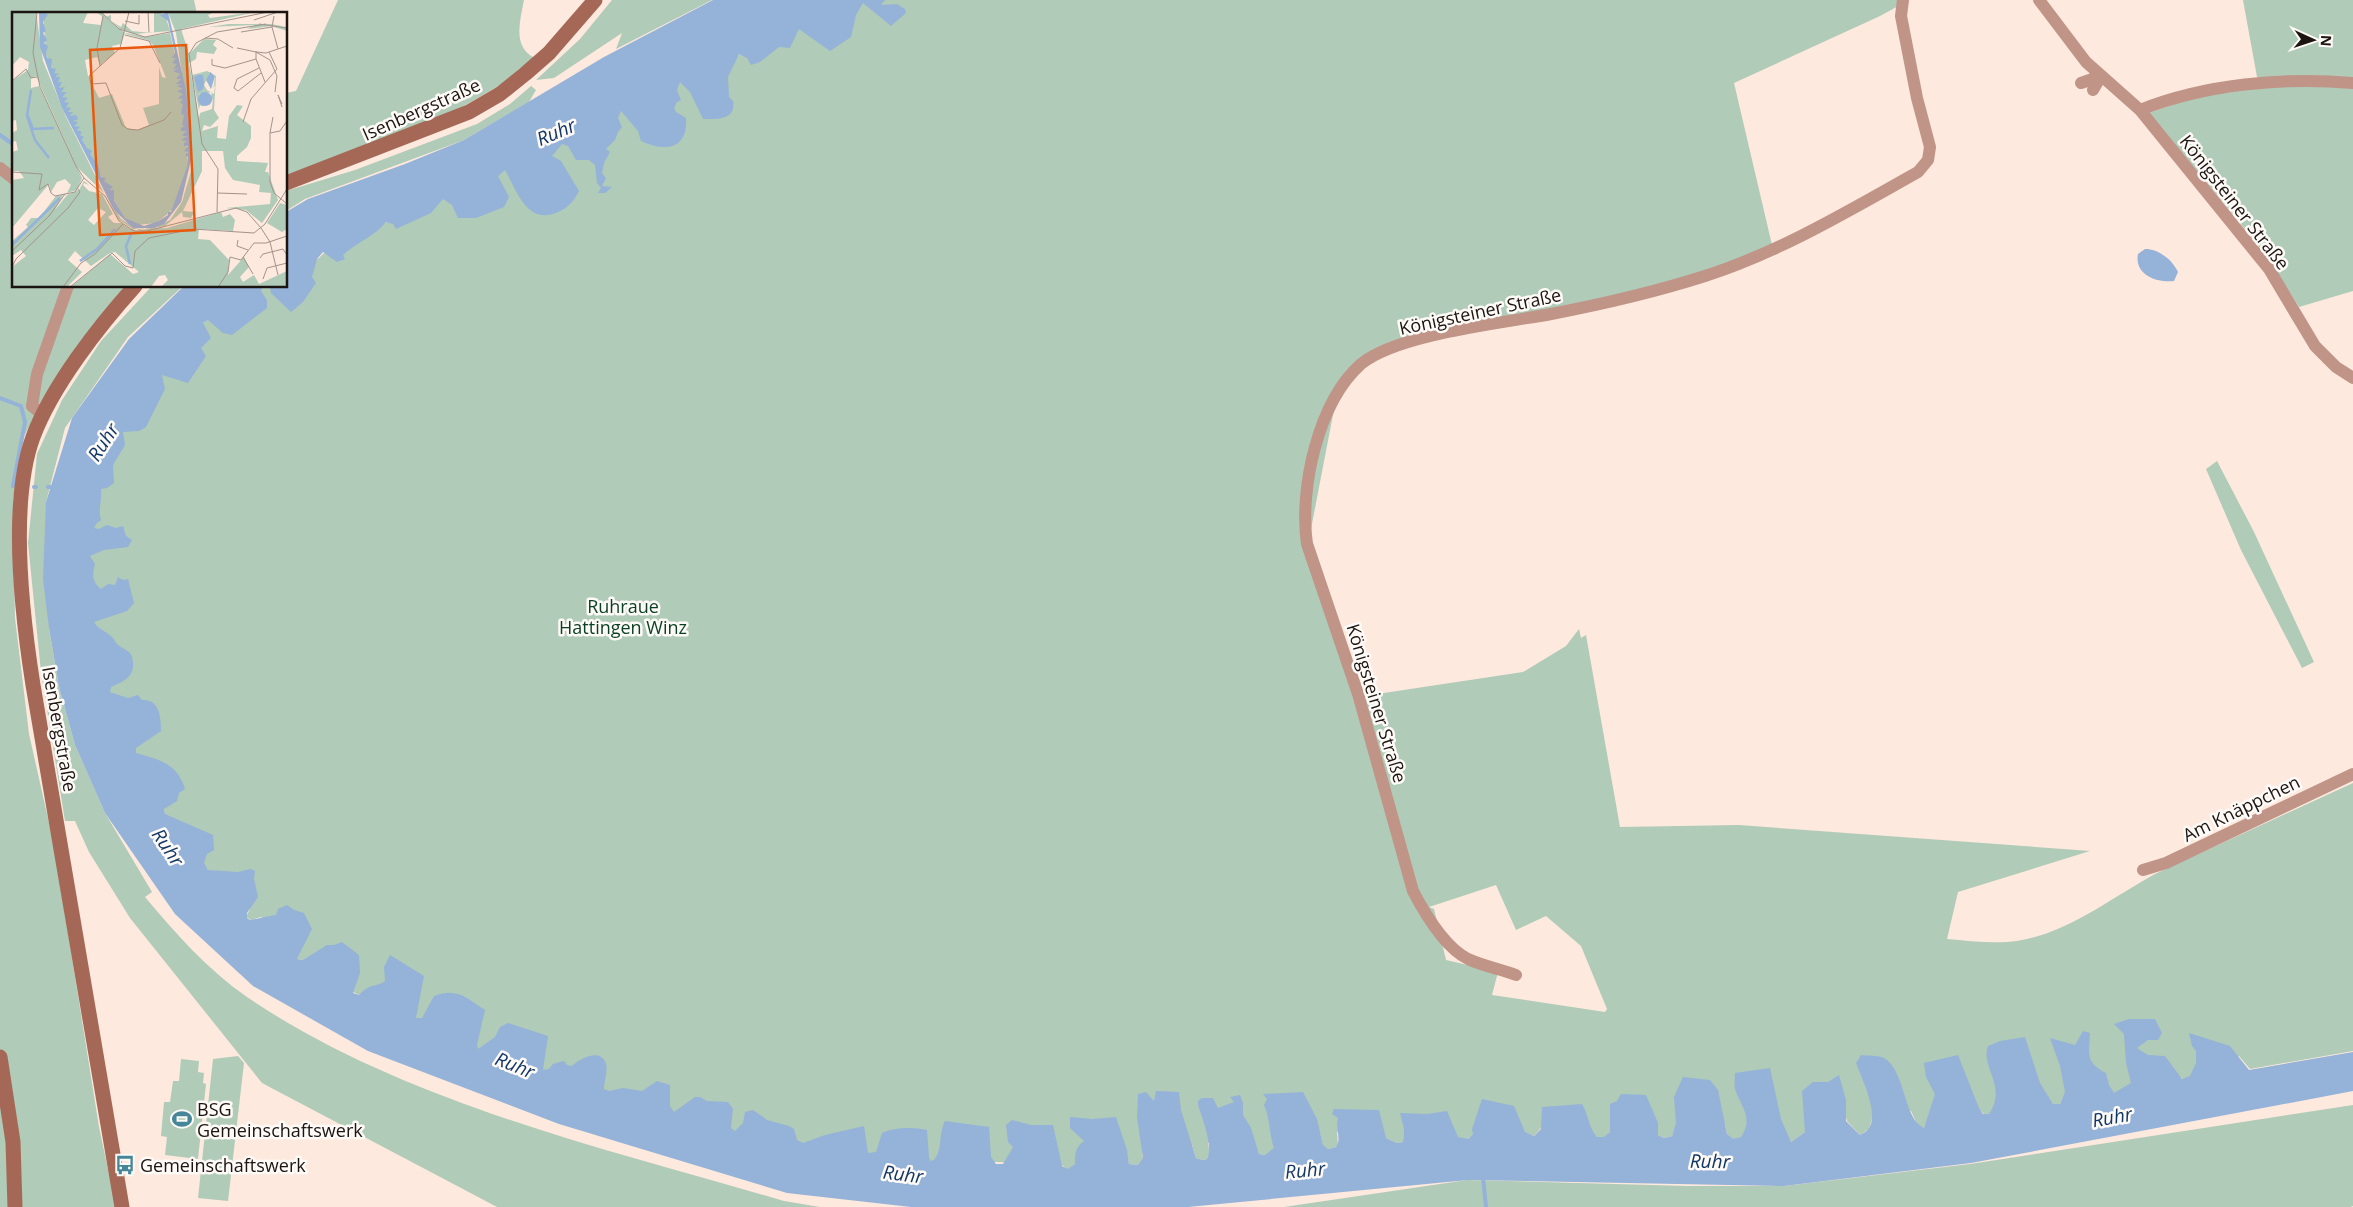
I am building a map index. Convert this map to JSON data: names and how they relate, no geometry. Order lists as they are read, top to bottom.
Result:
{
  "streets": {
    "main road": ["Isenbergstraße"],
    "street": ["Königsteiner Straße", "Am Knäppchen"]
  },
  "water": ["Ruhr"],
  "parks": ["Ruhraue Hattingen Winz"],
  "places": {
    "sports": ["BSG Gemeinschaftswerk"],
    "bus stop": ["Gemeinschaftswerk"]
  },
  "north": "right"
}
